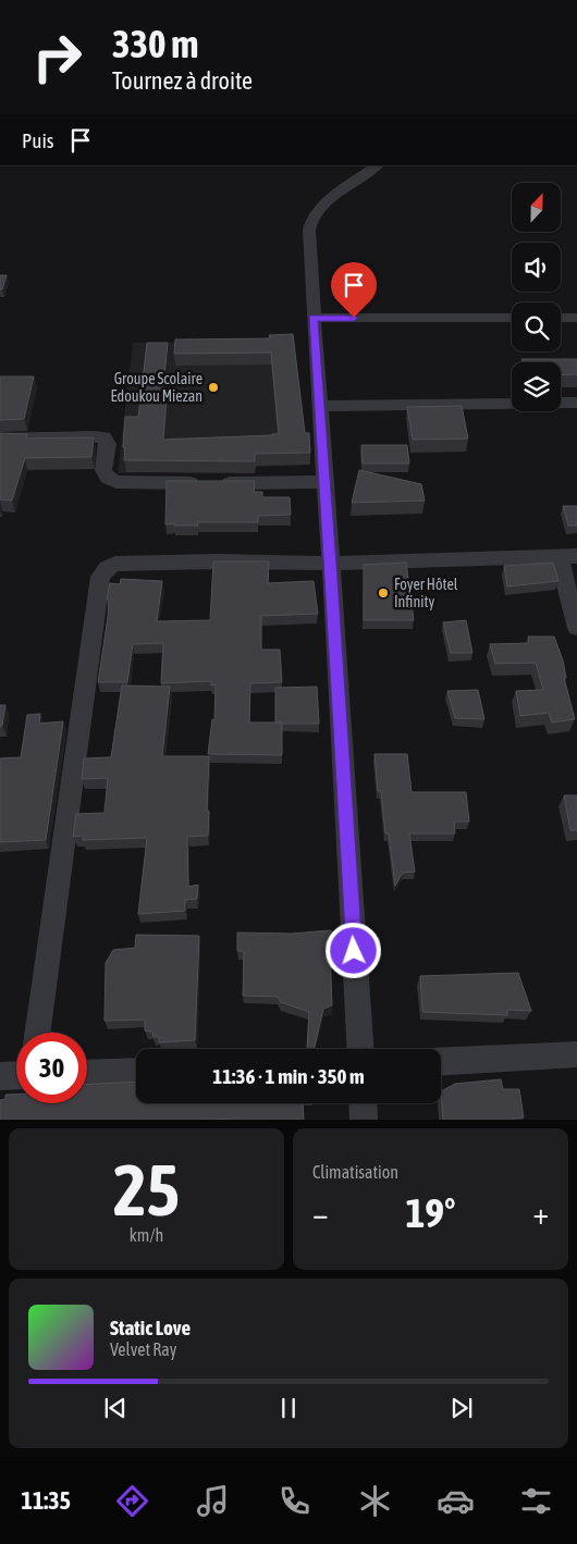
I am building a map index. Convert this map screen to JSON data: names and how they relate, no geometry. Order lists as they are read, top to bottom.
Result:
{
  "places": ["Groupe Scolaire Edoukou Miezan", "Foyer Hôtel Infinity"],
  "north": "top",
  "page": {
    "turn": ["330 m", "Tournez à droite"],
    "then": "Puis",
    "limit": "30",
    "trip": "11:36 · 1 min · 350 m",
    "tile": [
      ["25", "km/h"],
      "Climatisation"
    ],
    "heat": ["−", "19°", "+"],
    "song": ["Static Love", "Velvet Ray"],
    "tabs": "11:35"
  }
}
